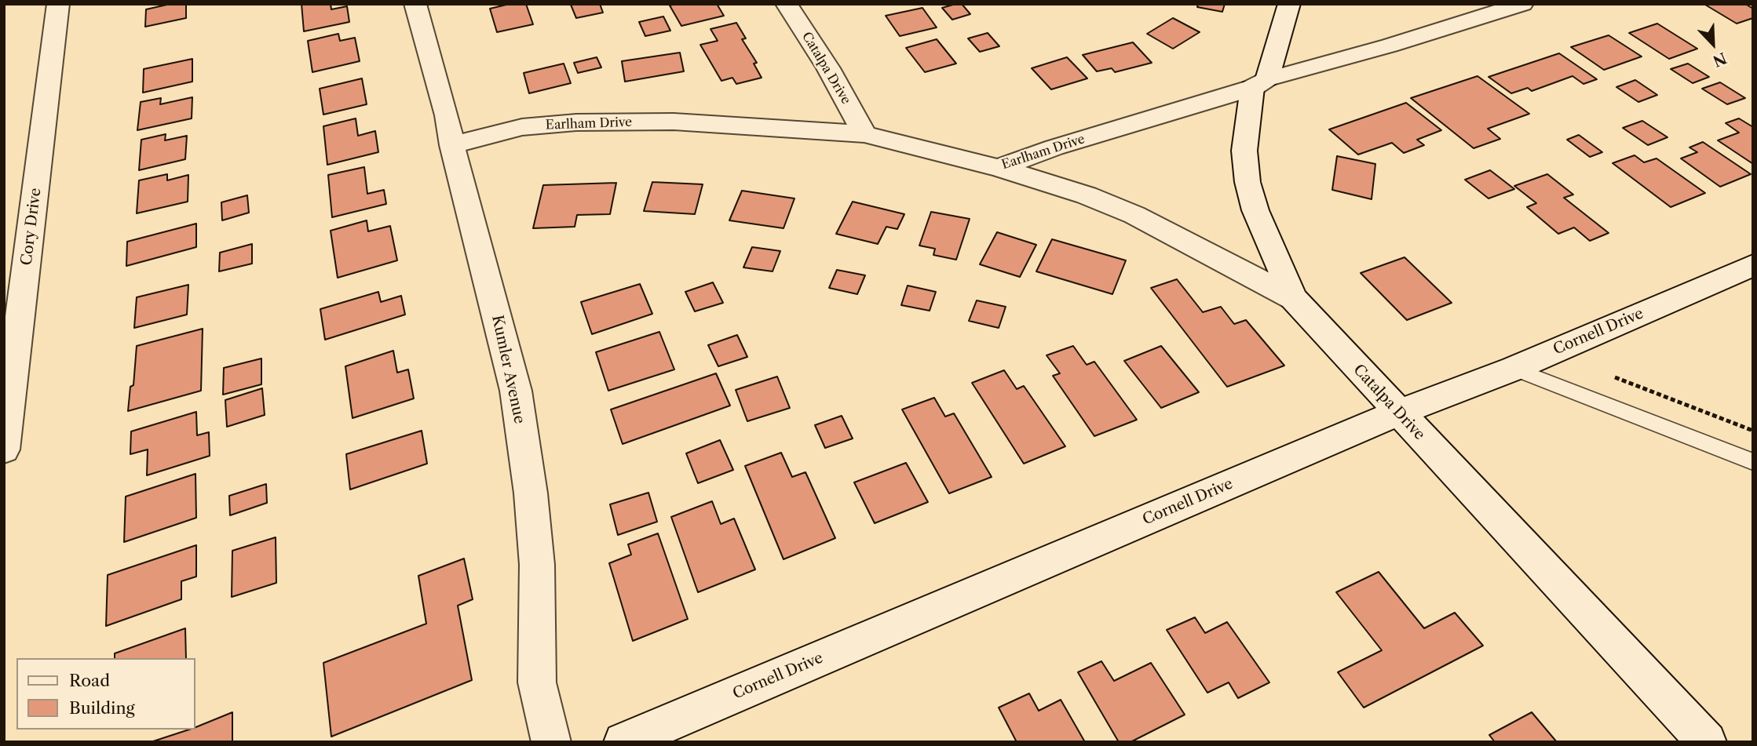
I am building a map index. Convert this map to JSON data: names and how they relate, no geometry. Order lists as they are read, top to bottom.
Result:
{
  "streets": {
    "street": [
      "Catalpa Drive",
      "Earlham Drive",
      "Cory Drive",
      "Cornell Drive",
      "Kumler Avenue"
    ]
  },
  "crossings": [
    ["Catalpa Drive", "Earlham Drive"],
    ["Catalpa Drive", "Cornell Drive"],
    ["Earlham Drive", "Kumler Avenue"]
  ],
  "legend": ["Road", "Building"],
  "north": "bottom right"
}
